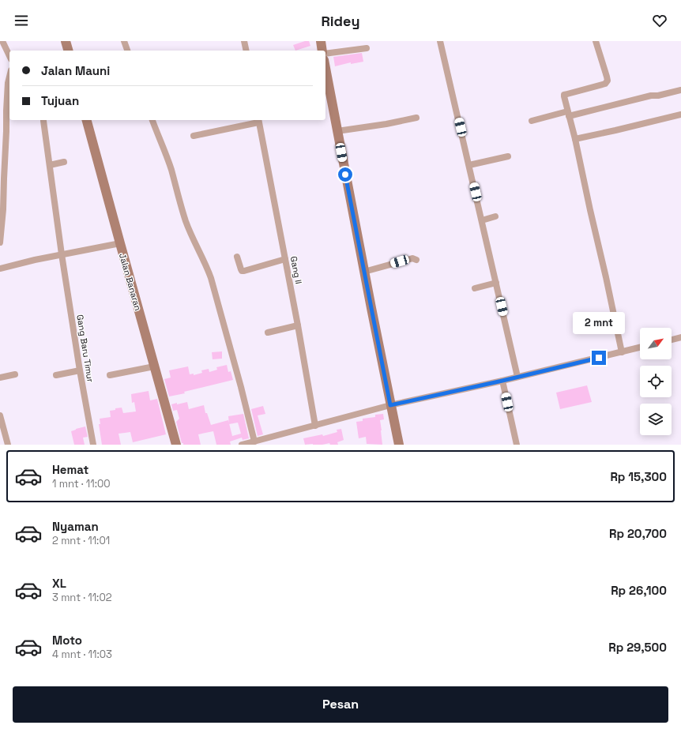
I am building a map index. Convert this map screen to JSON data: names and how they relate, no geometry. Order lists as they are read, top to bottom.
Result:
{
  "streets": {
    "main road": ["Jalan Banaran"],
    "street": ["Gang II", "Gang Baru Timur"]
  },
  "north": "top right",
  "page": {
    "header": "Ridey",
    "banner": ["Jalan Mauni", "Tujuan"],
    "bubble": "2 mnt",
    "list": [
      {
        "name": "Hemat",
        "note": "1 mnt · 11:00",
        "value": "Rp 15,300"
      },
      {
        "name": "Nyaman",
        "note": "2 mnt · 11:01",
        "value": "Rp 20,700"
      },
      {
        "name": "XL",
        "note": "3 mnt · 11:02",
        "value": "Rp 26,100"
      },
      {
        "name": "Moto",
        "note": "4 mnt · 11:03",
        "value": "Rp 29,500"
      }
    ],
    "buttons": "Pesan"
  }
}
